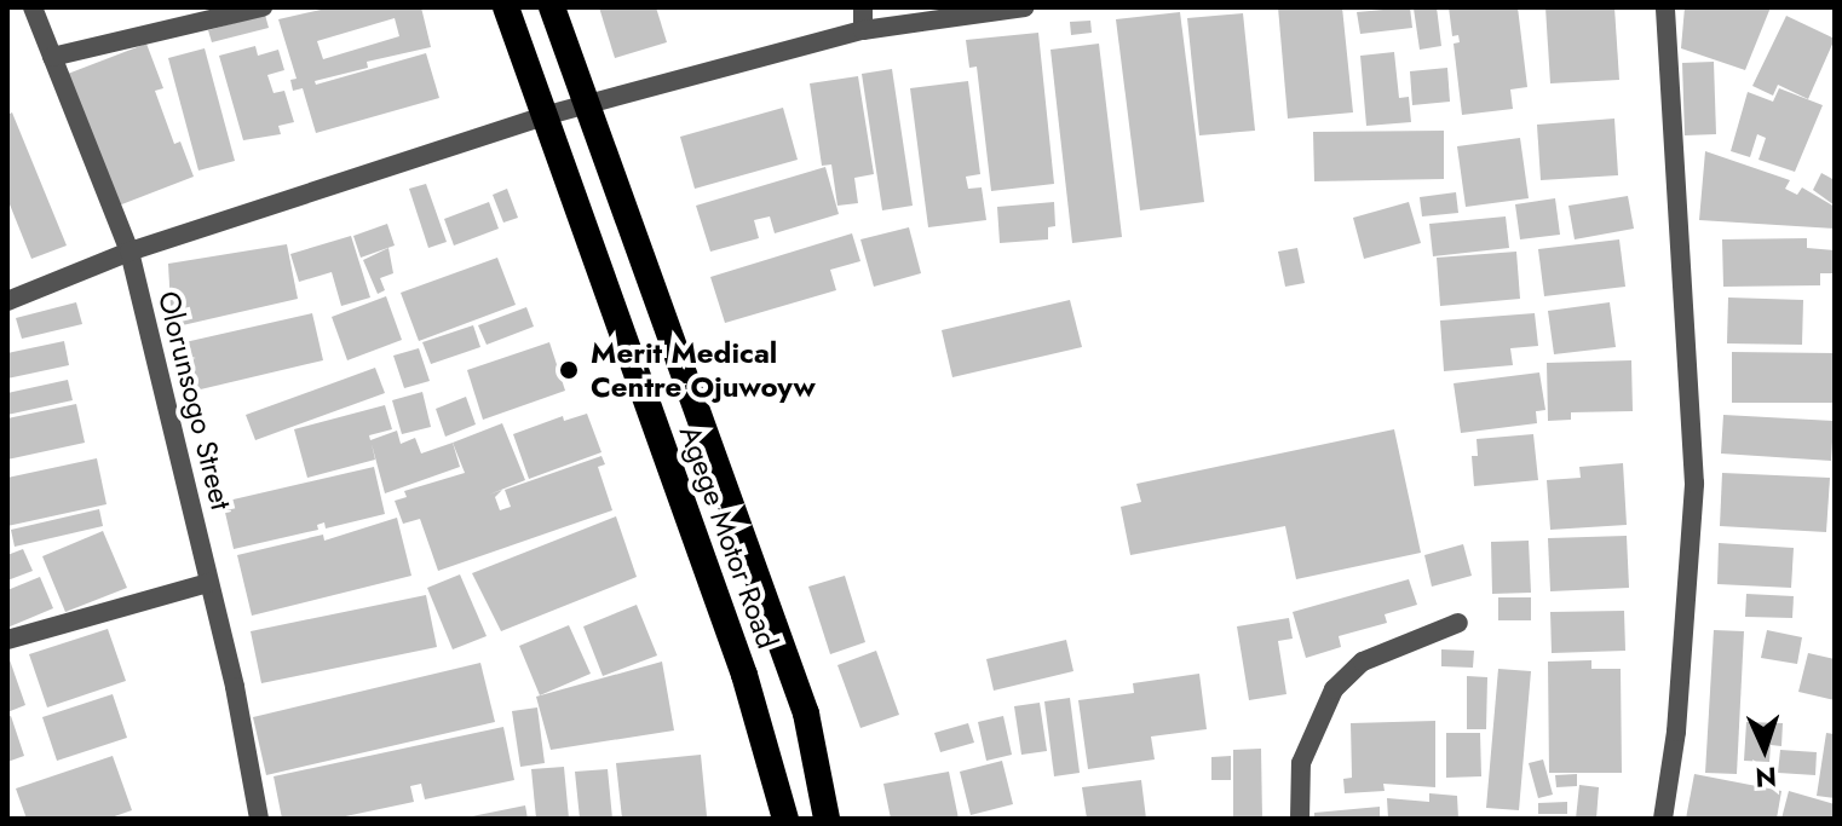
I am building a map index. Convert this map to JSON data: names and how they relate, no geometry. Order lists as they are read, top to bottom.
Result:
{
  "streets": {
    "highway": ["Agege Motor Road"],
    "street": ["Olorunsogo Street"]
  },
  "places": ["Merit Medical Centre Ojuwoyw"],
  "north": "bottom"
}
